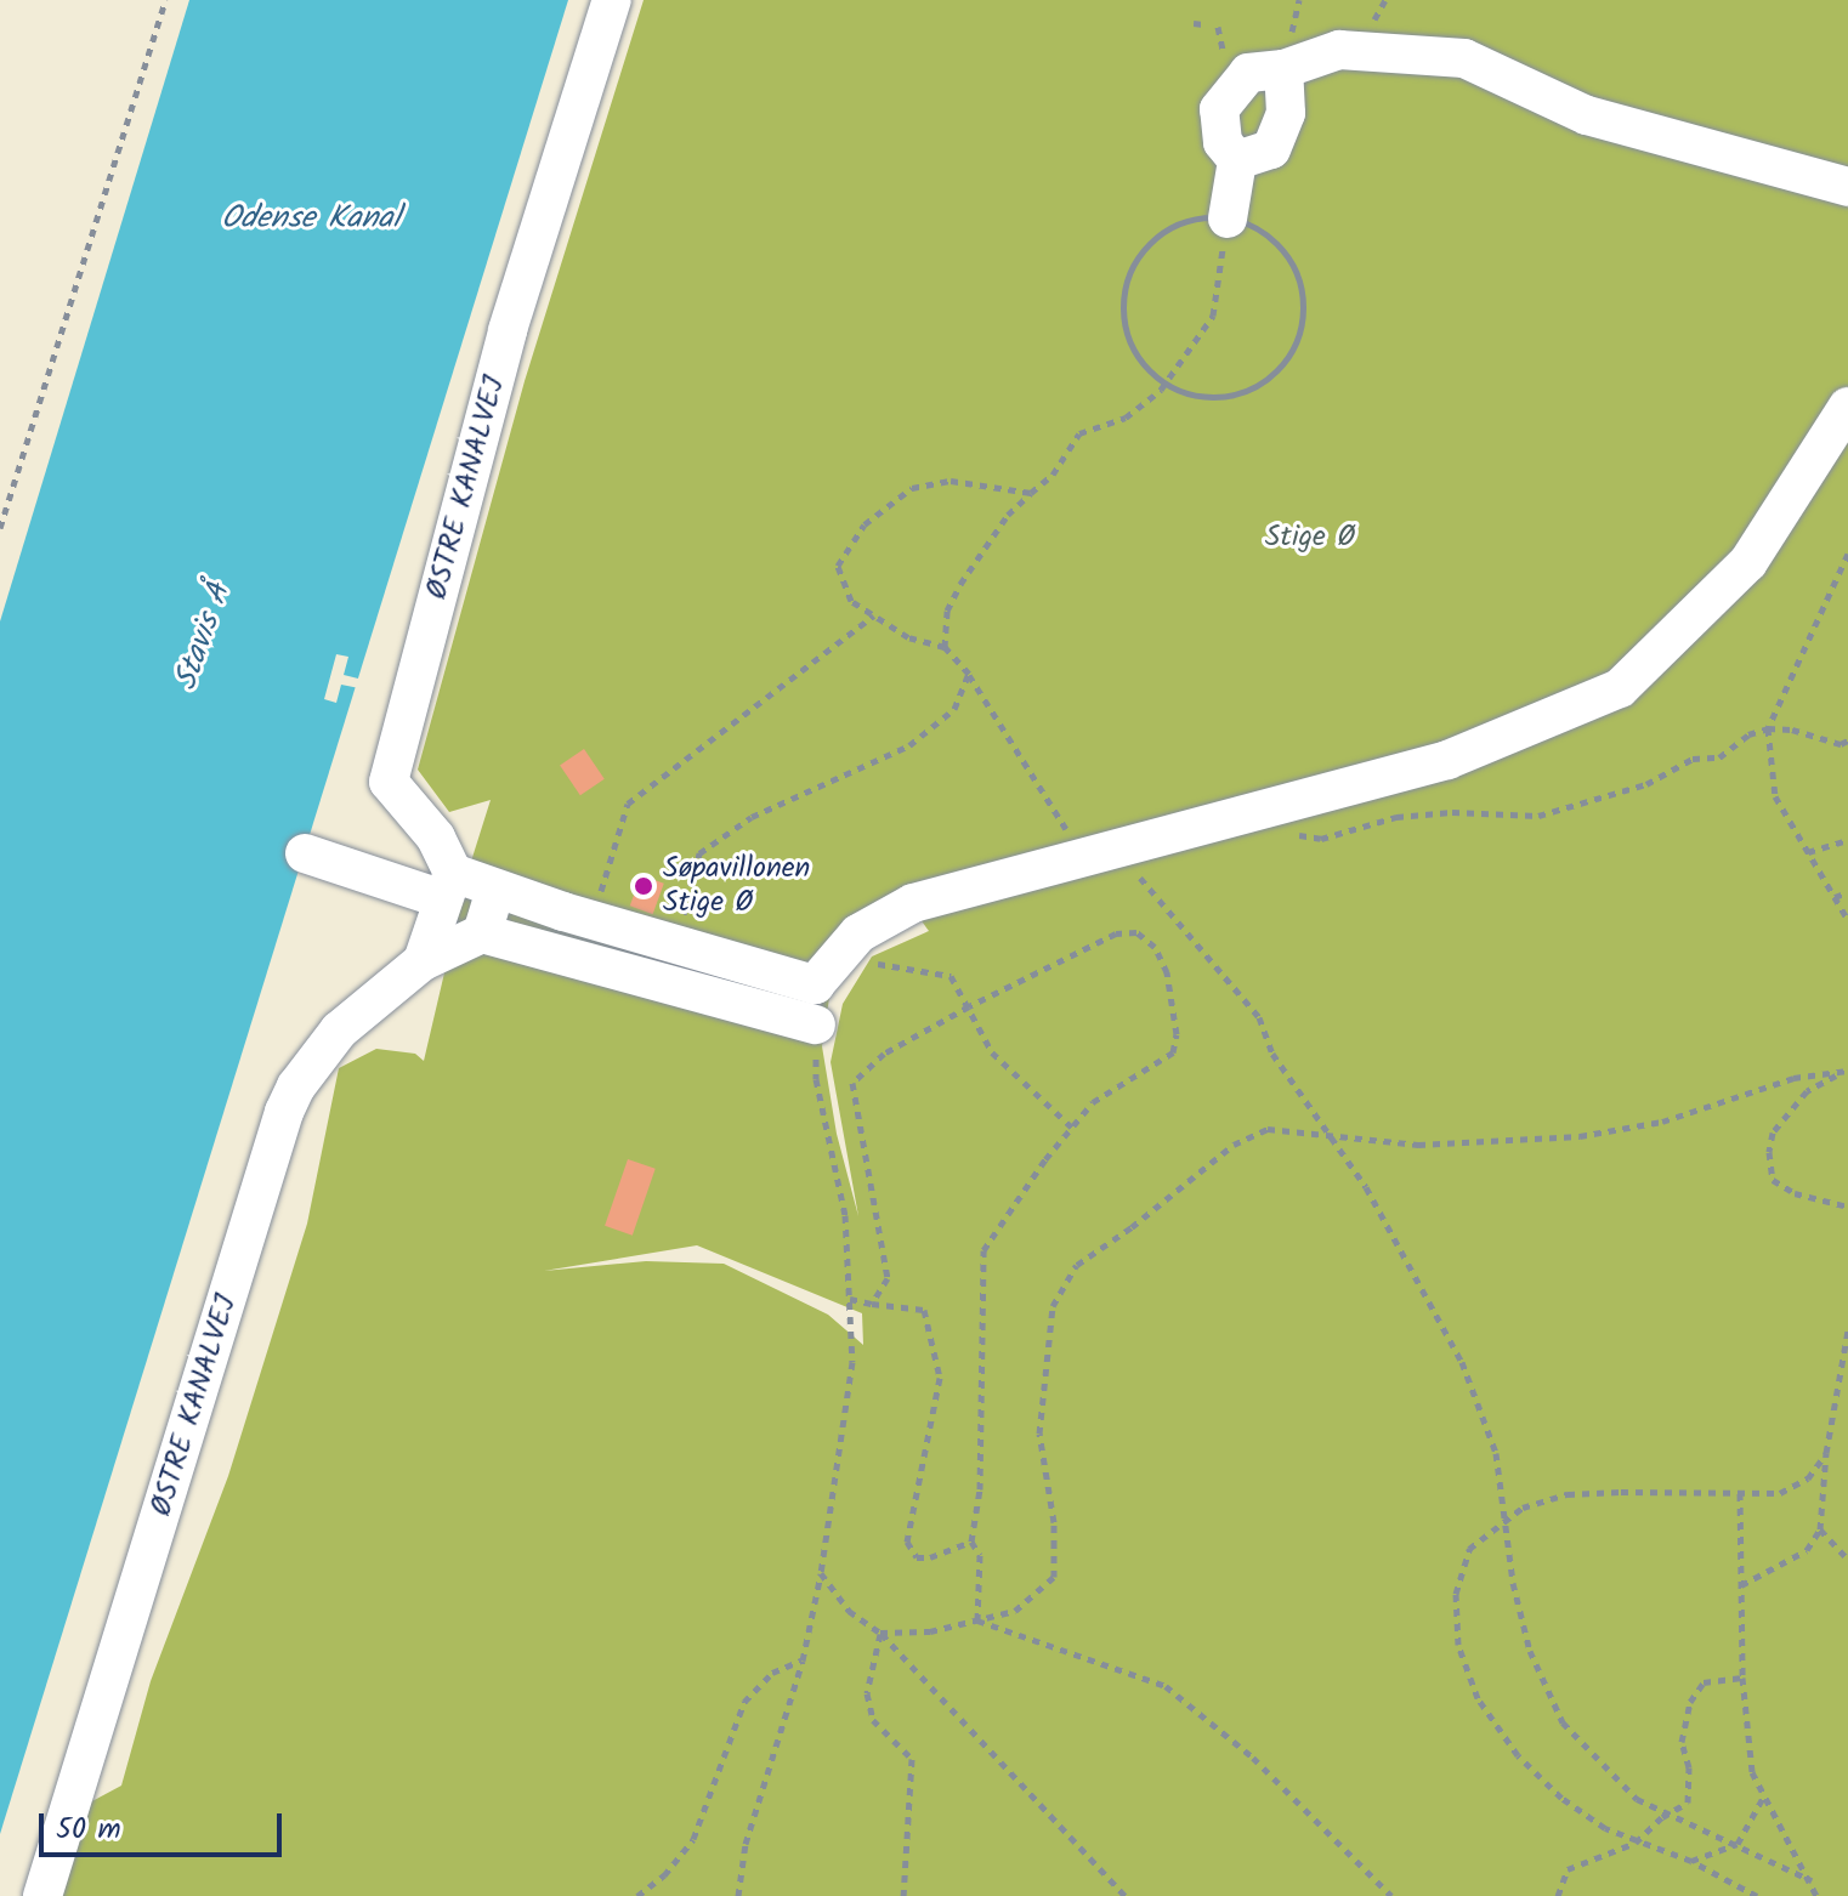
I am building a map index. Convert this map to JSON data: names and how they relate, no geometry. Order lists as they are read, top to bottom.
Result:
{
  "streets": {
    "street": ["ØSTRE KANALVEJ"]
  },
  "water": ["Odense Kanal", "Stavis Å"],
  "parks": ["Stige Ø"],
  "places": ["Søpavillonen Stige Ø"],
  "scale_bar": "50 m"
}
